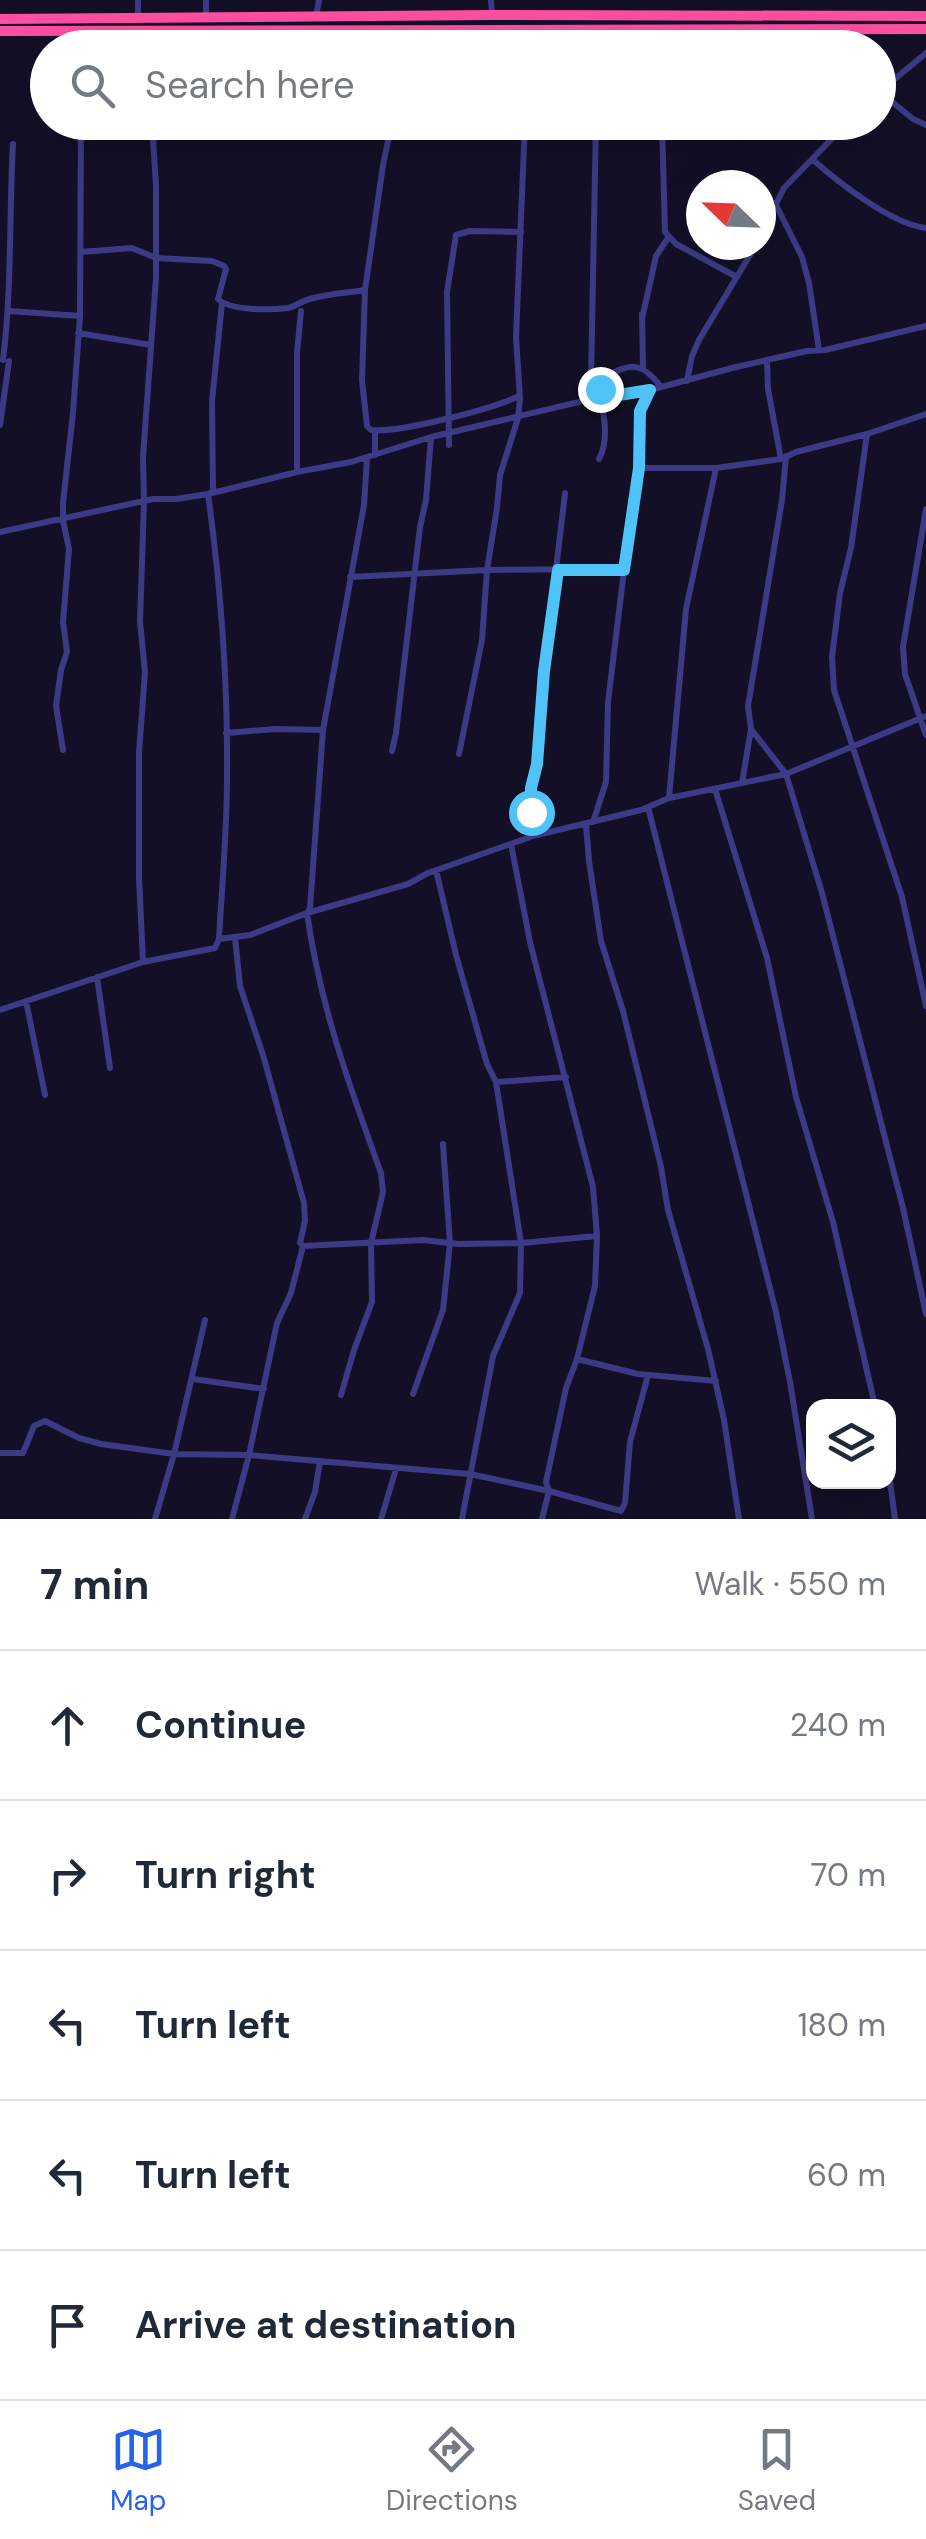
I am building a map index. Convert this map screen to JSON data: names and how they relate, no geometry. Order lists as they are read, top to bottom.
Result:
{
  "north": "top left",
  "page": {
    "search": "Search here",
    "heading": ["7 min", "Walk · 550 m"],
    "list": [
      ["Continue", "240 m"],
      ["Turn right", "70 m"],
      ["Turn left", "180 m"],
      ["Turn left", "60 m"],
      "Arrive at destination"
    ],
    "nav": ["Map", "Directions", "Saved"]
  }
}
